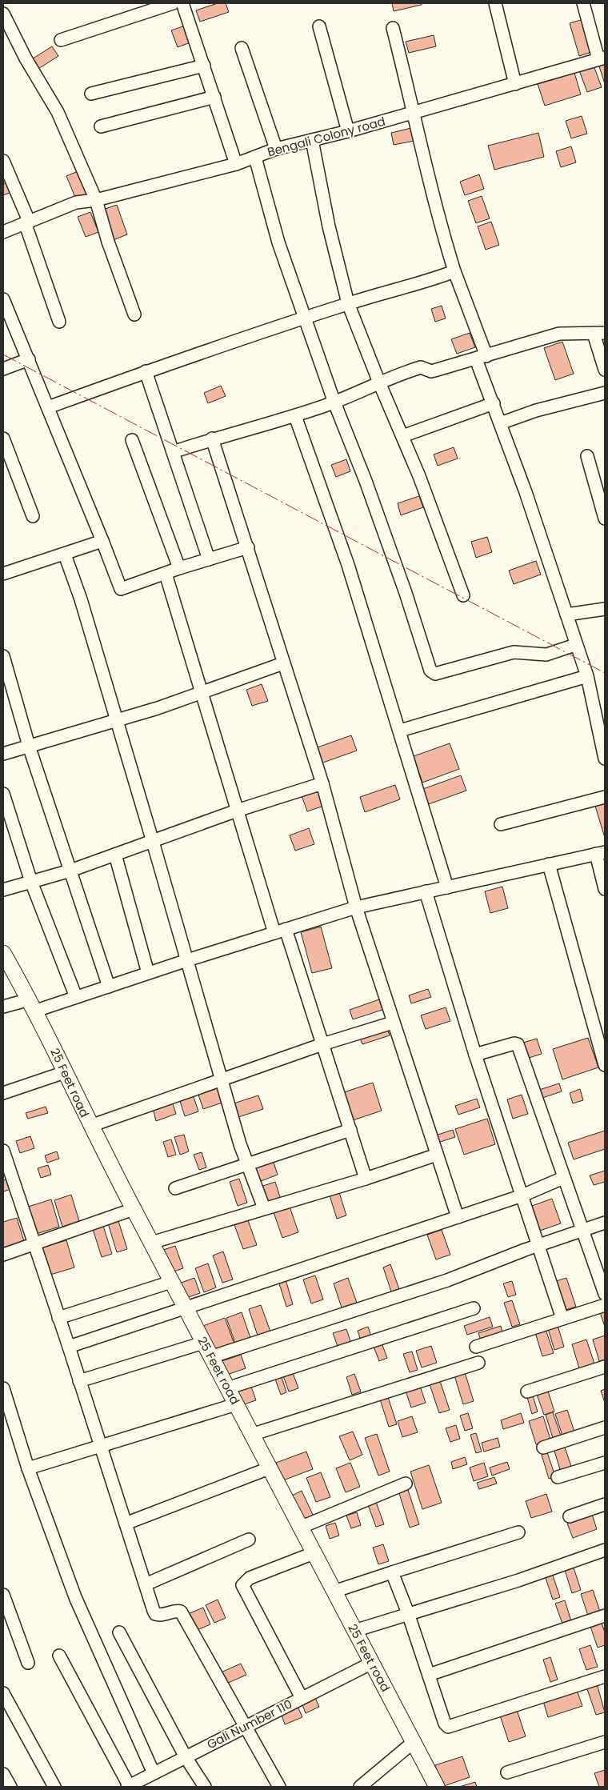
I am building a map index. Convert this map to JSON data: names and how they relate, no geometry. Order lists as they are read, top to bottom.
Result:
{
  "streets": {
    "street": ["Bengali Colony road", "25 Feet road", "Gali Number 110"]
  },
  "crossings": [
    ["25 Feet road", "Gali Number 110"]
  ]
}
